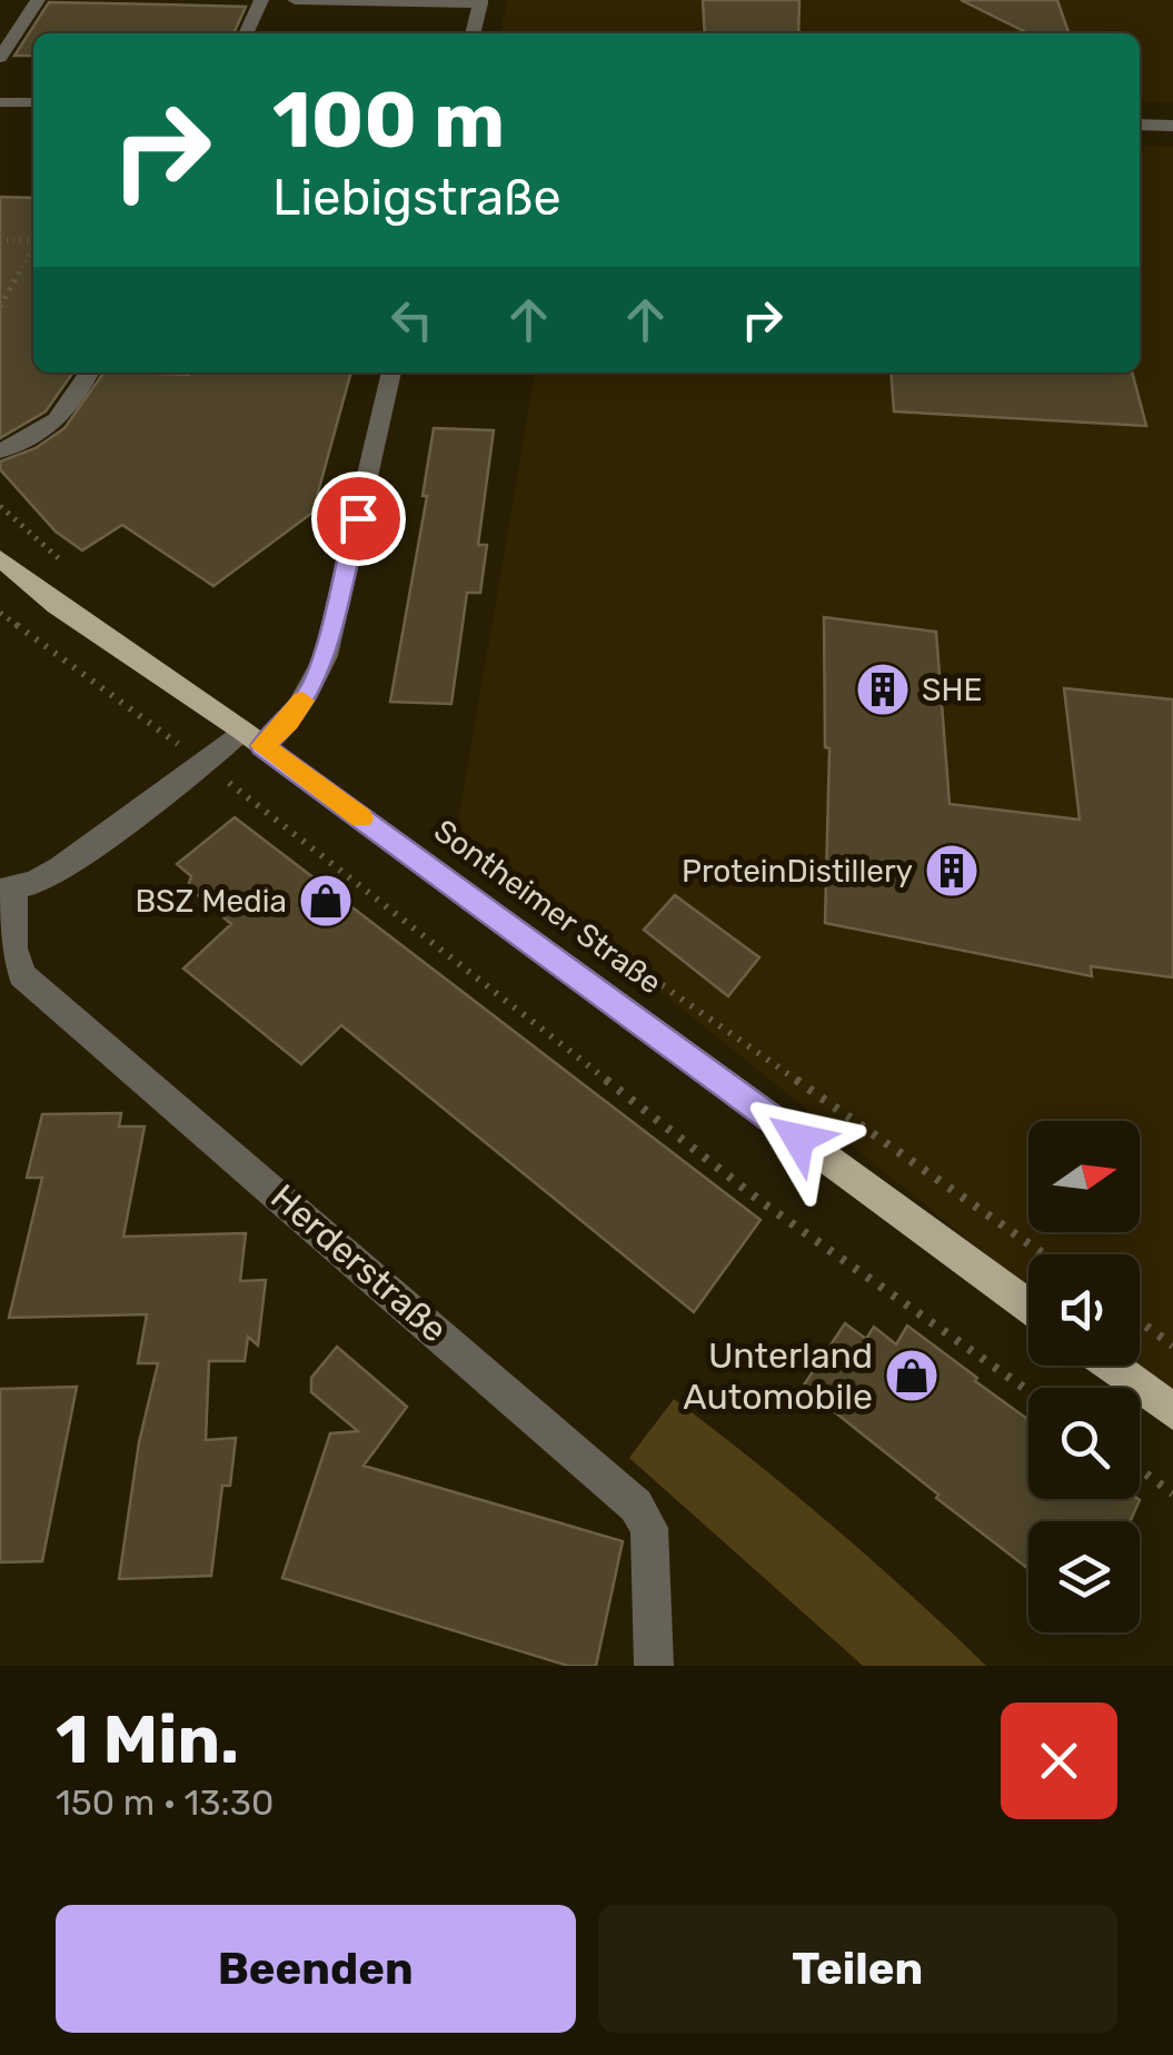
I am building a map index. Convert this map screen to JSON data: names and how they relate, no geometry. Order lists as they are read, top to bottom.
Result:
{
  "streets": {
    "main road": ["Sontheimer Straße"],
    "street": ["Herderstraße"]
  },
  "places": {
    "building": ["SHE", "ProteinDistillery"],
    "shop": ["BSZ Media", "Unterland Automobile"]
  },
  "north": "right",
  "page": {
    "turn": ["100 m", "Liebigstraße"],
    "heading": ["1 Min.", "150 m · 13:30"],
    "buttons": ["Beenden", "Teilen"]
  }
}
